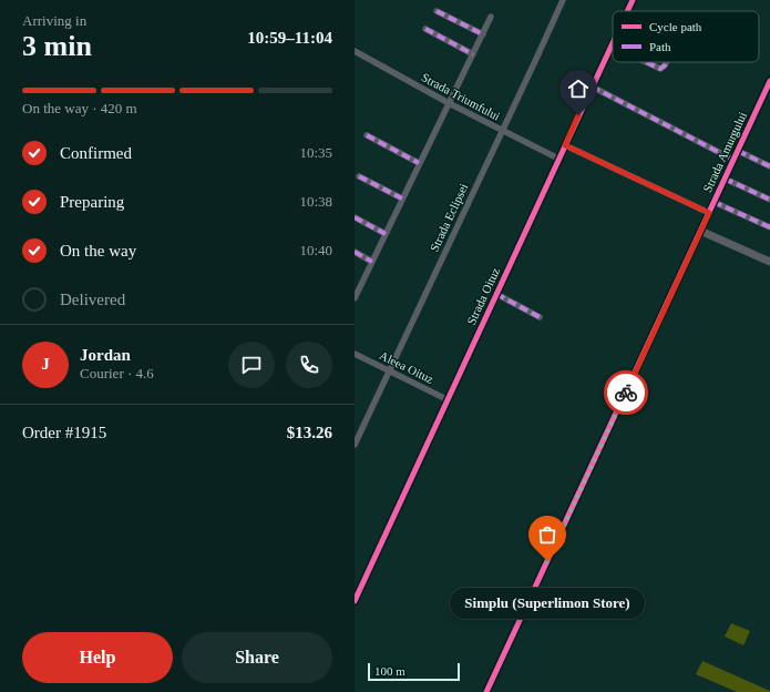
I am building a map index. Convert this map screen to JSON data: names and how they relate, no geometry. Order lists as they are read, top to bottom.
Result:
{
  "streets": {
    "street": [
      "Strada Triumfului",
      "Strada Amurgului",
      "Strada Eclipsei",
      "Strada Oituz",
      "Aleea Oituz"
    ]
  },
  "crossings": [
    ["Strada Triumfului", "Strada Eclipsei"],
    ["Strada Triumfului", "Strada Oituz"],
    ["Strada Amurgului", "Strada Oituz"],
    ["Strada Eclipsei", "Aleea Oituz"],
    ["Strada Oituz", "Aleea Oituz"]
  ],
  "places": ["Simplu (Superlimon Store)"],
  "legend": ["Cycle path", "Path"],
  "scale_bar": "100 m",
  "page": {
    "heading": ["3 min", "Arriving in", "10:59–11:04"],
    "panel": [
      "Jordan",
      "Courier · 4.6",
      "Order #1915",
      "$13.26"
    ],
    "bar": "On the way · 420 m",
    "list": [
      ["Confirmed", "10:35"],
      ["Preparing", "10:38"],
      ["On the way", "10:40"],
      "Delivered"
    ],
    "round": "J",
    "bubble": "Simplu (Superlimon Store)",
    "buttons": ["Help", "Share"],
    "scale": "100 m"
  }
}
